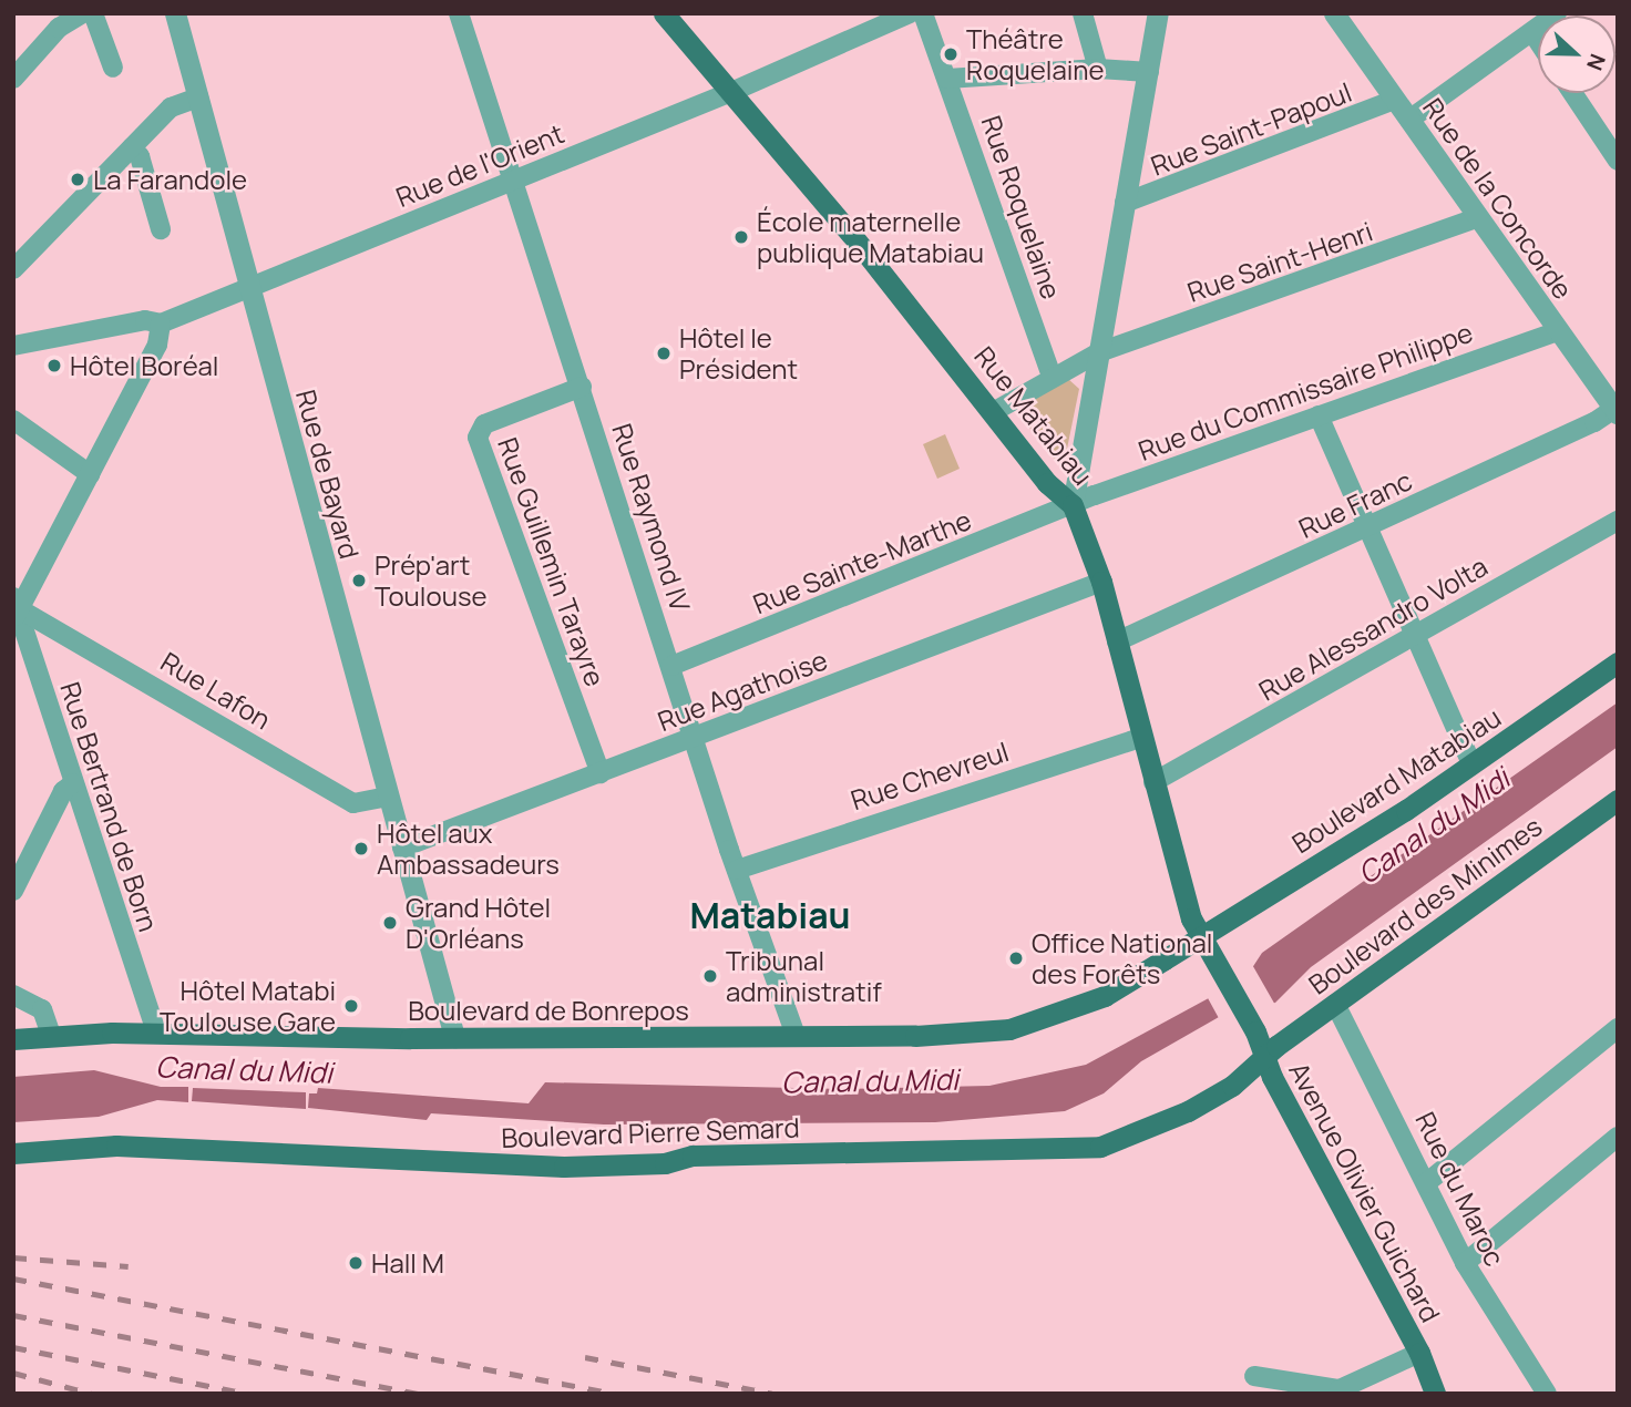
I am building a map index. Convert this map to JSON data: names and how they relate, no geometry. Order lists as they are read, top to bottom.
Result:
{
  "streets": {
    "main road": [
      "Rue Matabiau",
      "Boulevard Matabiau",
      "Boulevard des Minimes",
      "Boulevard de Bonrepos",
      "Boulevard Pierre Semard",
      "Avenue Olivier Guichard"
    ],
    "street": [
      "Rue Saint-Papoul",
      "Rue de l'Orient",
      "Rue de la Concorde",
      "Rue Roquelaine",
      "Rue Saint-Henri",
      "Rue du Commissaire Philippe",
      "Rue de Bayard",
      "Rue Franc",
      "Rue Raymond IV",
      "Rue Guillemin Tarayre",
      "Rue Sainte-Marthe",
      "Rue Alessandro Volta",
      "Rue Lafon",
      "Rue Agathoise",
      "Rue Chevreul",
      "Rue Bertrand de Born",
      "Rue du Maroc"
    ]
  },
  "crossings": [
    ["Rue Saint-Papoul", "Rue de la Concorde"],
    ["Rue de l'Orient", "Rue Matabiau"],
    ["Rue de l'Orient", "Rue de Bayard"],
    ["Rue de l'Orient", "Rue Raymond IV"],
    ["Rue de la Concorde", "Rue Saint-Henri"],
    ["Rue de la Concorde", "Rue du Commissaire Philippe"],
    ["Rue de la Concorde", "Rue Franc"],
    ["Rue Roquelaine", "Rue Saint-Henri"],
    ["Rue Saint-Henri", "Rue Matabiau"],
    ["Rue du Commissaire Philippe", "Rue Matabiau"],
    ["Rue du Commissaire Philippe", "Rue Sainte-Marthe"],
    ["Rue Matabiau", "Rue Franc"],
    ["Rue Matabiau", "Rue Sainte-Marthe"],
    ["Rue Matabiau", "Rue Alessandro Volta"],
    ["Rue Matabiau", "Rue Agathoise"],
    ["Rue Matabiau", "Rue Chevreul"],
    ["Rue Matabiau", "Boulevard Matabiau"],
    ["Rue Matabiau", "Boulevard de Bonrepos"],
    ["Rue Matabiau", "Avenue Olivier Guichard"],
    ["Rue de Bayard", "Rue Lafon"],
    ["Rue de Bayard", "Rue Agathoise"],
    ["Rue de Bayard", "Boulevard de Bonrepos"],
    ["Rue Raymond IV", "Rue Guillemin Tarayre"],
    ["Rue Raymond IV", "Rue Sainte-Marthe"],
    ["Rue Raymond IV", "Rue Agathoise"],
    ["Rue Raymond IV", "Rue Chevreul"],
    ["Rue Raymond IV", "Boulevard de Bonrepos"],
    ["Rue Guillemin Tarayre", "Rue Agathoise"],
    ["Rue Lafon", "Rue Bertrand de Born"],
    ["Boulevard Matabiau", "Boulevard de Bonrepos"],
    ["Rue Bertrand de Born", "Boulevard de Bonrepos"],
    ["Boulevard des Minimes", "Boulevard Pierre Semard"],
    ["Boulevard des Minimes", "Rue du Maroc"],
    ["Boulevard des Minimes", "Avenue Olivier Guichard"],
    ["Boulevard Pierre Semard", "Avenue Olivier Guichard"]
  ],
  "districts": ["Matabiau"],
  "water": ["Canal du Midi"],
  "places": [
    "Théâtre Roquelaine",
    "La Farandole",
    "École maternelle publique Matabiau",
    "Hôtel le Président",
    "Hôtel Boréal",
    "Prép'art Toulouse",
    "Hôtel aux Ambassadeurs",
    "Grand Hôtel D'Orléans",
    "Office National des Forêts",
    "Tribunal administratif",
    "Hôtel Matabi Toulouse Gare",
    "Hall M"
  ],
  "north": "right"
}
